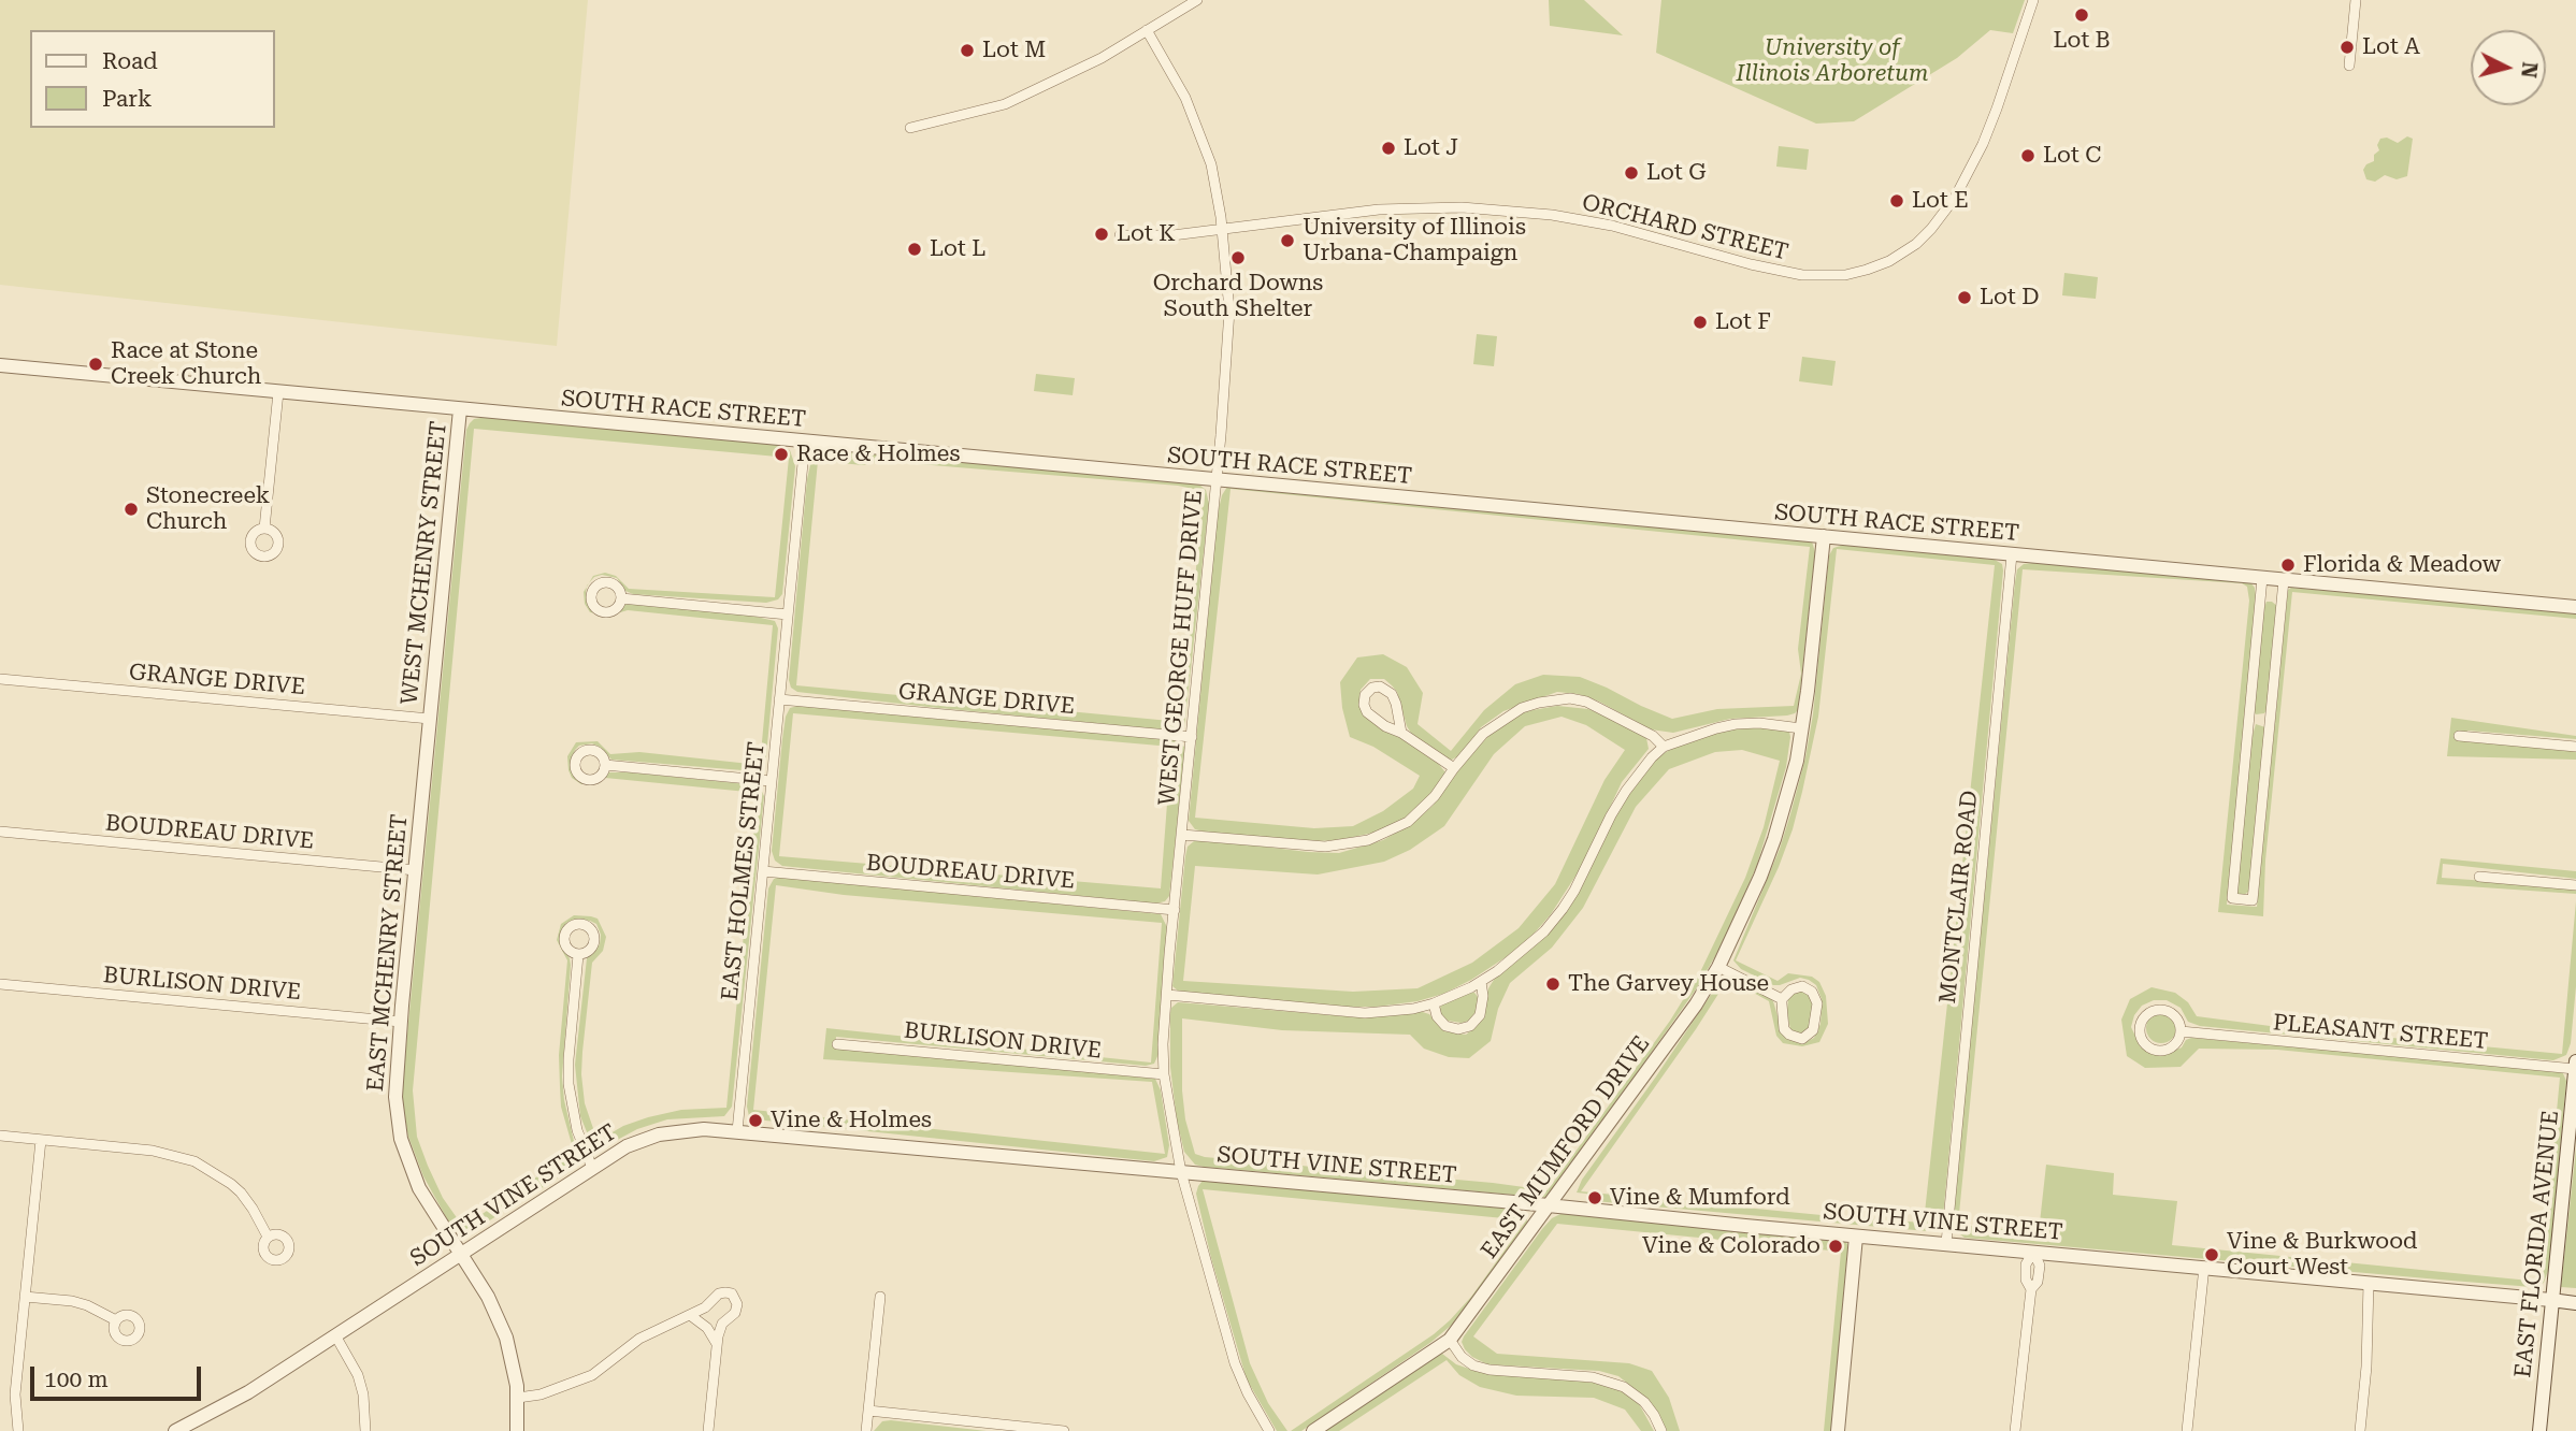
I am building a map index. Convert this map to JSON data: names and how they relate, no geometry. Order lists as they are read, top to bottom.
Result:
{
  "streets": {
    "street": [
      "ORCHARD STREET",
      "SOUTH RACE STREET",
      "WEST MCHENRY STREET",
      "WEST GEORGE HUFF DRIVE",
      "GRANGE DRIVE",
      "BOUDREAU DRIVE",
      "EAST HOLMES STREET",
      "MONTCLAIR ROAD",
      "EAST MCHENRY STREET",
      "BURLISON DRIVE",
      "PLEASANT STREET",
      "EAST MUMFORD DRIVE",
      "SOUTH VINE STREET",
      "EAST FLORIDA AVENUE"
    ]
  },
  "crossings": [
    ["ORCHARD STREET", "WEST GEORGE HUFF DRIVE"],
    ["SOUTH RACE STREET", "WEST MCHENRY STREET"],
    ["SOUTH RACE STREET", "WEST GEORGE HUFF DRIVE"],
    ["SOUTH RACE STREET", "EAST HOLMES STREET"],
    ["SOUTH RACE STREET", "MONTCLAIR ROAD"],
    ["SOUTH RACE STREET", "EAST MUMFORD DRIVE"],
    ["WEST MCHENRY STREET", "GRANGE DRIVE"],
    ["WEST MCHENRY STREET", "EAST MCHENRY STREET"],
    ["WEST GEORGE HUFF DRIVE", "GRANGE DRIVE"],
    ["WEST GEORGE HUFF DRIVE", "BOUDREAU DRIVE"],
    ["WEST GEORGE HUFF DRIVE", "BURLISON DRIVE"],
    ["WEST GEORGE HUFF DRIVE", "SOUTH VINE STREET"],
    ["GRANGE DRIVE", "EAST HOLMES STREET"],
    ["GRANGE DRIVE", "EAST MCHENRY STREET"],
    ["BOUDREAU DRIVE", "EAST HOLMES STREET"],
    ["BOUDREAU DRIVE", "EAST MCHENRY STREET"],
    ["EAST HOLMES STREET", "SOUTH VINE STREET"],
    ["MONTCLAIR ROAD", "SOUTH VINE STREET"],
    ["EAST MCHENRY STREET", "BURLISON DRIVE"],
    ["EAST MCHENRY STREET", "SOUTH VINE STREET"],
    ["PLEASANT STREET", "EAST FLORIDA AVENUE"],
    ["EAST MUMFORD DRIVE", "SOUTH VINE STREET"],
    ["SOUTH VINE STREET", "EAST FLORIDA AVENUE"]
  ],
  "parks": ["University of Illinois Arboretum"],
  "places": [
    "Lot B",
    "Lot A",
    "Lot M",
    "Lot J",
    "Lot C",
    "Lot G",
    "Lot E",
    "Lot K",
    "University of Illinois Urbana-Champaign",
    "Lot L",
    "Orchard Downs South Shelter",
    "Lot D",
    "Lot F",
    "Race at Stone Creek Church",
    "Race & Holmes",
    "Stonecreek Church",
    "Florida & Meadow",
    "The Garvey House",
    "Vine & Holmes",
    "Vine & Mumford",
    "Vine & Colorado",
    "Vine & Burkwood Court West"
  ],
  "legend": ["Road", "Park"],
  "scale_bar": "100 m",
  "north": "right"
}
